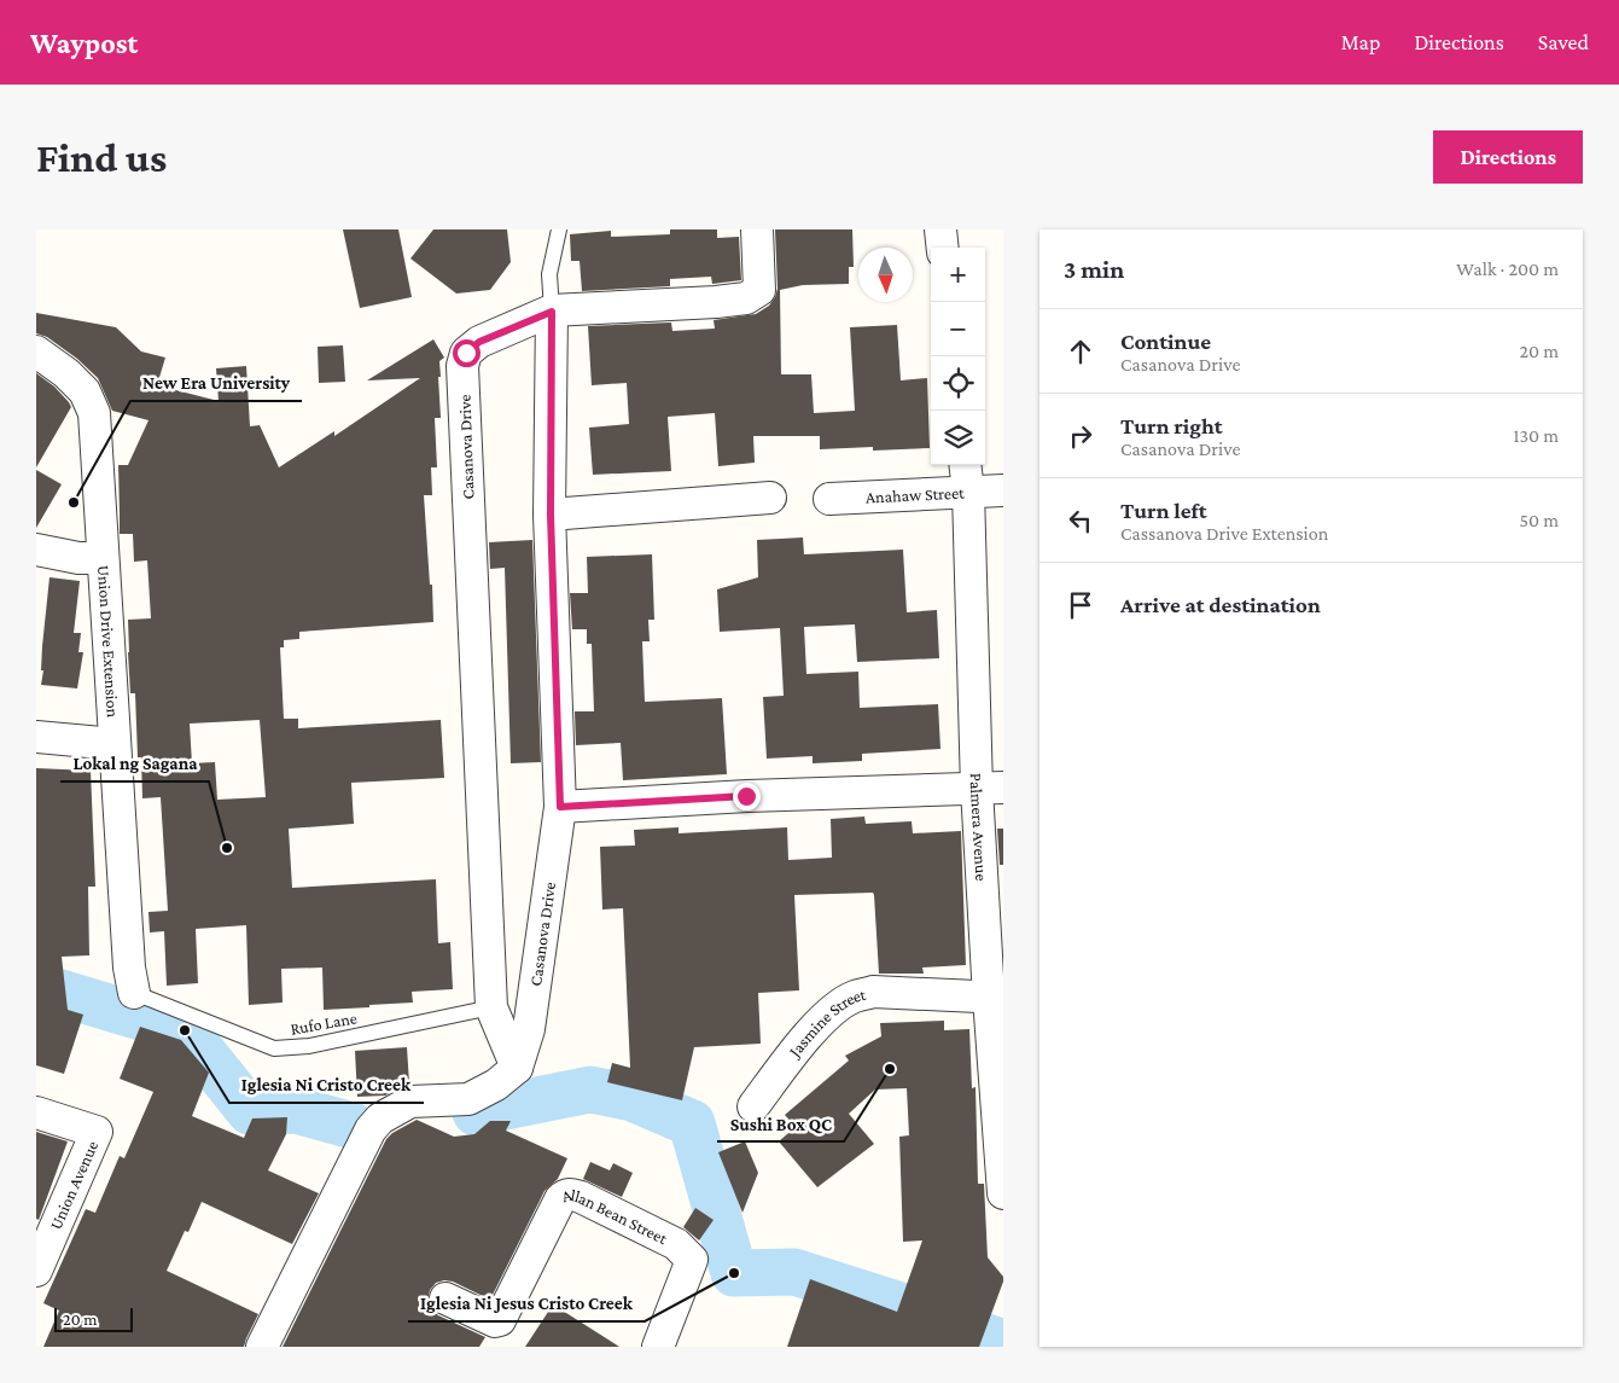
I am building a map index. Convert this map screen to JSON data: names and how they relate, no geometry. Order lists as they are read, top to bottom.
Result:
{
  "streets": {
    "street": [
      "Casanova Drive",
      "Anahaw Street",
      "Union Drive Extension",
      "Palmera Avenue",
      "Jasmine Street",
      "Union Avenue",
      "Allan Bean Street"
    ],
    "lane": ["Rufo Lane"]
  },
  "crossings": [
    ["Casanova Drive", "Rufo Lane"],
    ["Anahaw Street", "Palmera Avenue"],
    ["Union Drive Extension", "Rufo Lane"],
    ["Palmera Avenue", "Jasmine Street"]
  ],
  "places": [
    "New Era University",
    "Lokal ng Sagana",
    "Iglesia Ni Cristo Creek",
    "Sushi Box QC",
    "Iglesia Ni Jesus Cristo Creek"
  ],
  "scale_bar": "20 m",
  "north": "bottom",
  "page": {
    "header": "Waypost",
    "nav": ["Map", "Directions", "Saved"],
    "buttons": "Directions",
    "title": "Find us",
    "heading": ["3 min", "Walk · 200 m"],
    "map_buttons": ["+", "−"],
    "list": [
      ["Continue", "Casanova Drive", "20 m"],
      ["Turn right", "Casanova Drive", "130 m"],
      ["Turn left", "Cassanova Drive Extension", "50 m"],
      "Arrive at destination"
    ],
    "scale": "20 m"
  }
}
